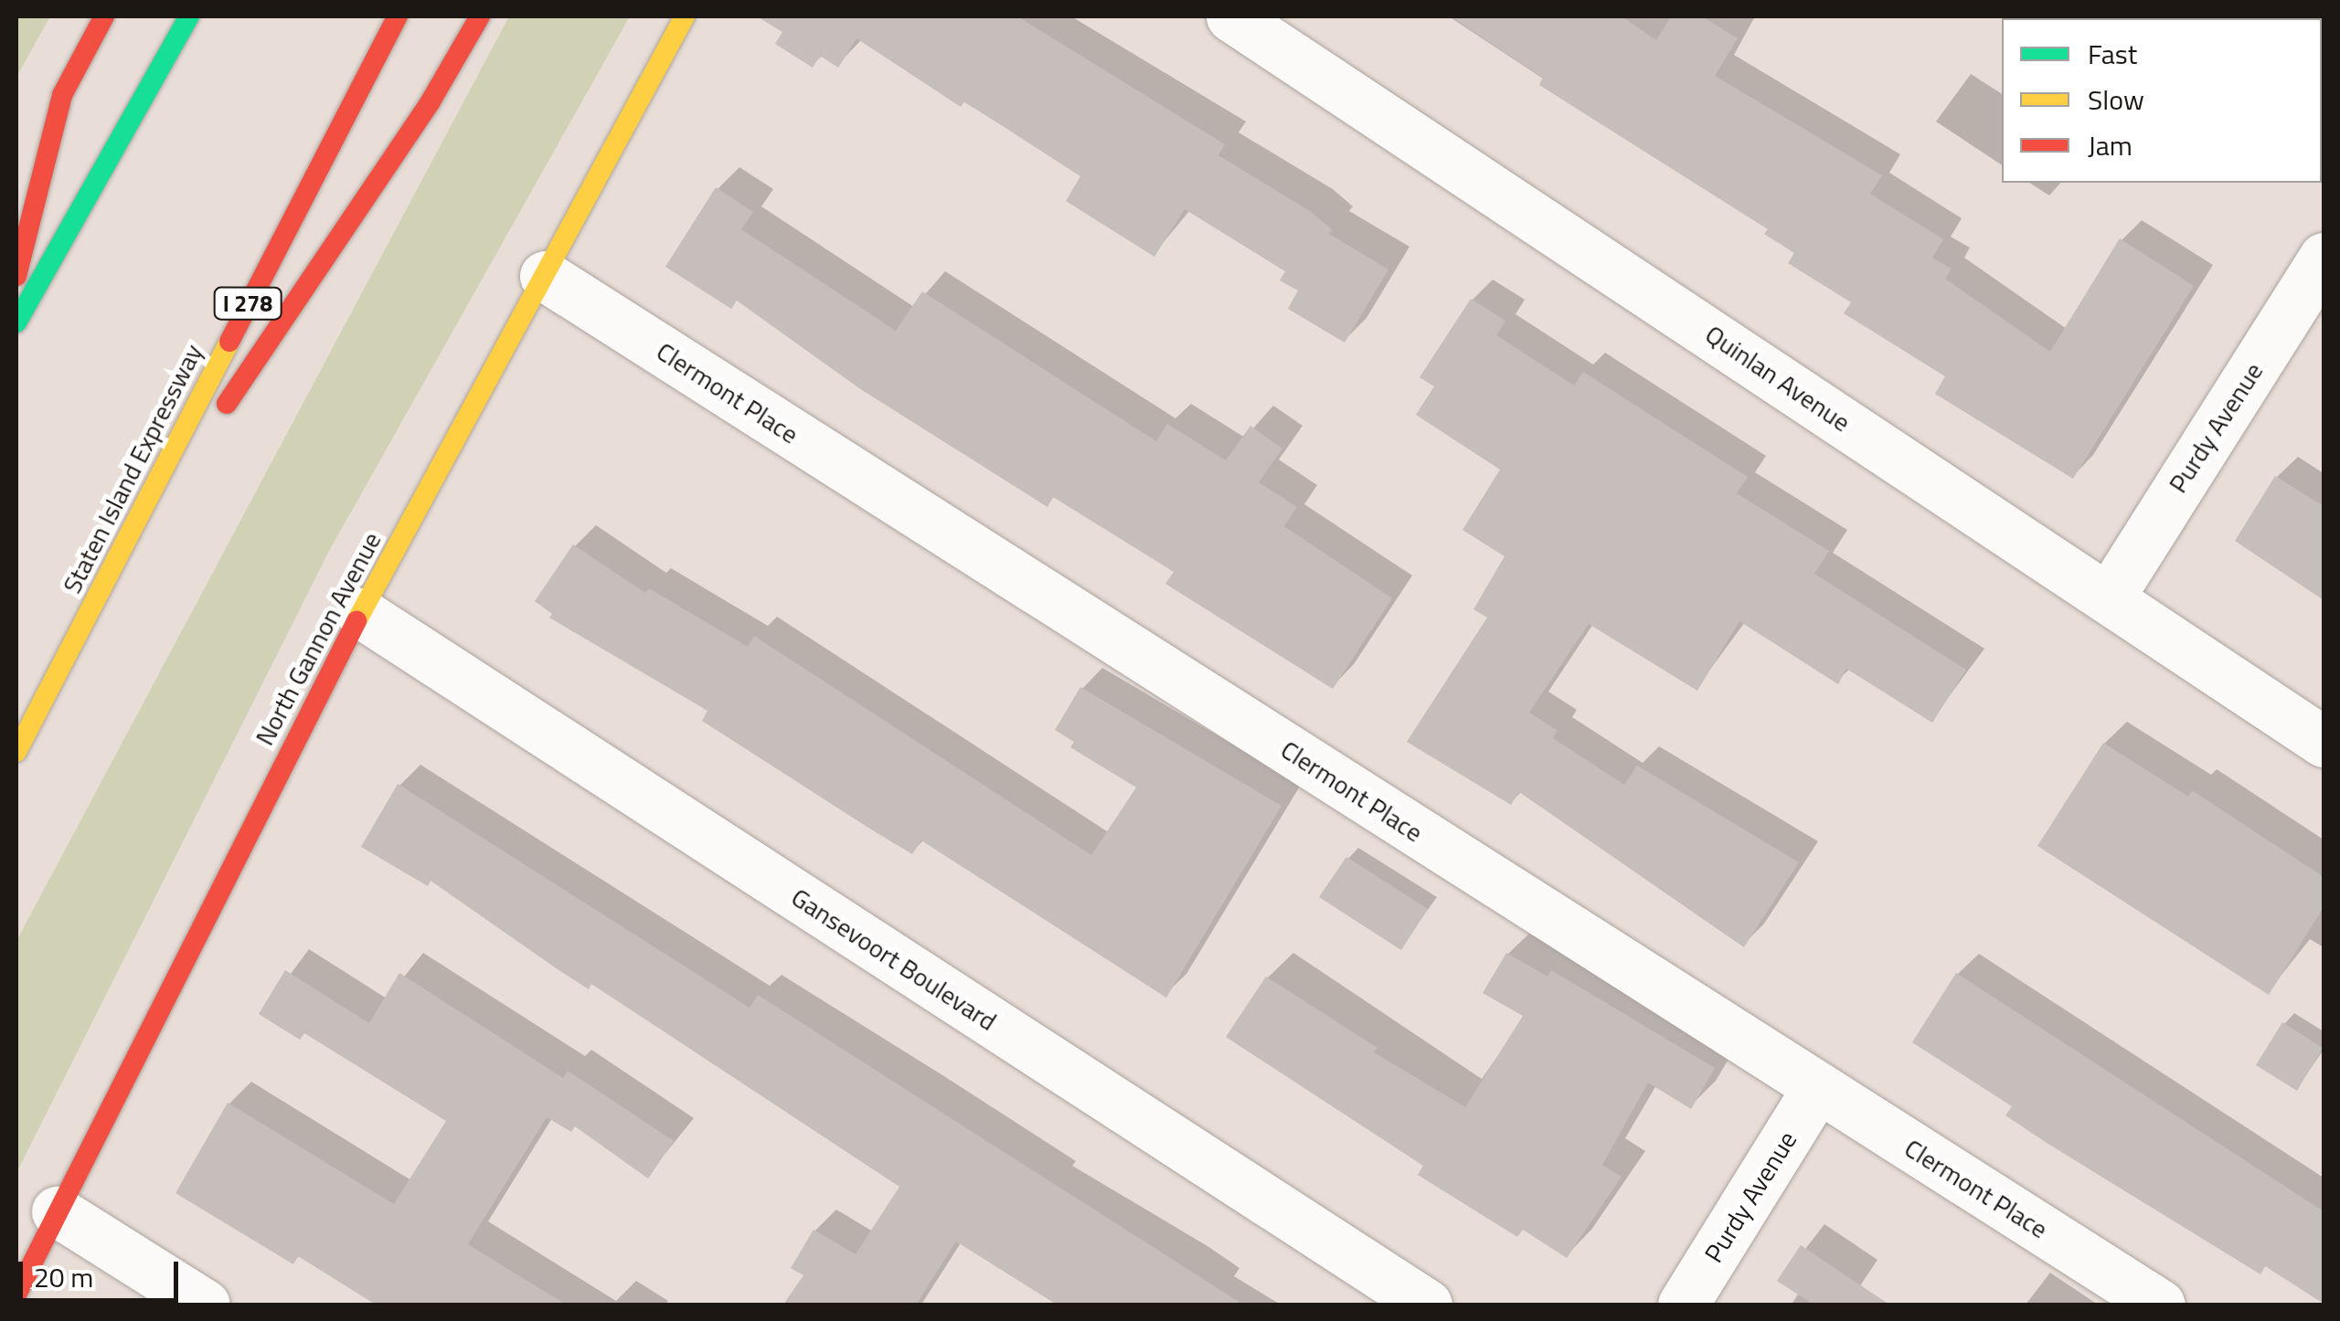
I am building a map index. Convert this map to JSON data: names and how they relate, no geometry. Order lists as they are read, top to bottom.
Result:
{
  "streets": {
    "main road": ["I 278", "Staten Island Expressway", "North Gannon Avenue"],
    "street": [
      "Quinlan Avenue",
      "Clermont Place",
      "Purdy Avenue",
      "Gansevoort Boulevard"
    ]
  },
  "crossings": [
    ["Quinlan Avenue", "Purdy Avenue"],
    ["Clermont Place", "Purdy Avenue"],
    ["Clermont Place", "North Gannon Avenue"],
    ["North Gannon Avenue", "Gansevoort Boulevard"]
  ],
  "legend": ["Fast", "Slow", "Jam"],
  "scale_bar": "20 m"
}
